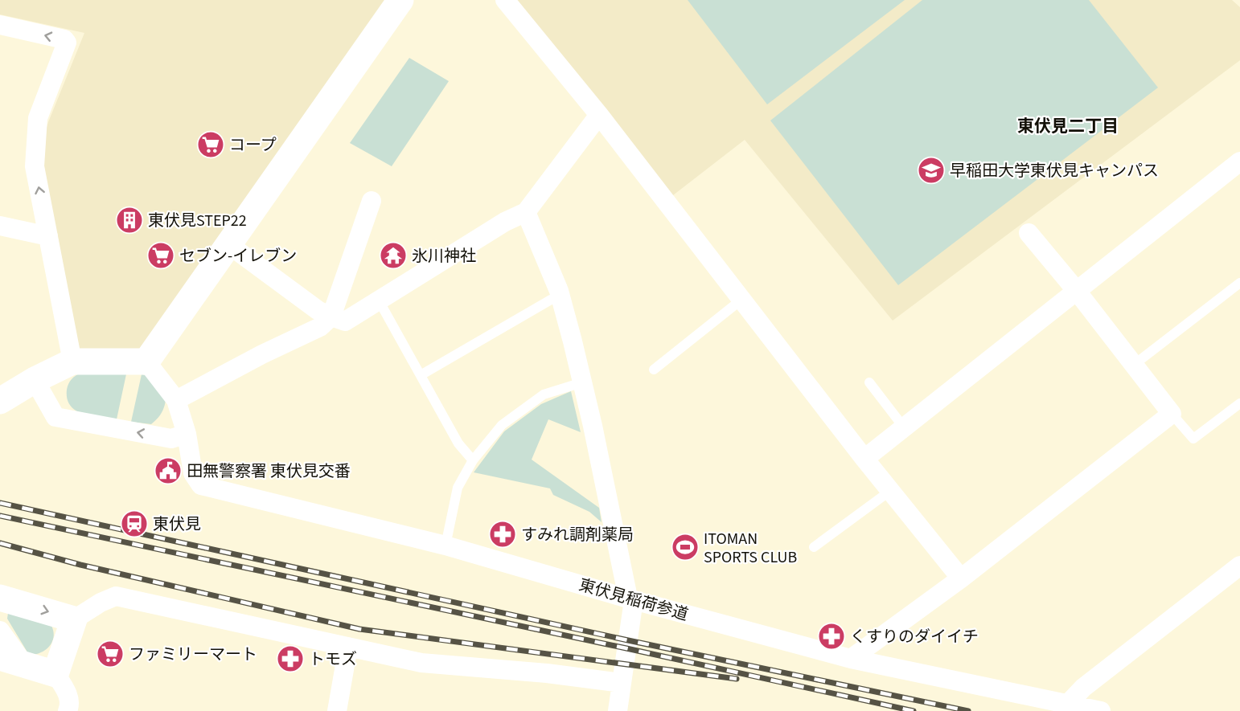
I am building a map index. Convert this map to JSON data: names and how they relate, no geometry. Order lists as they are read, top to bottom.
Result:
{
  "streets": {
    "street": ["東伏見稲荷参道"]
  },
  "districts": ["東伏見二丁目"],
  "places": {
    "supermarket": ["コープ", "セブン-イレブン", "ファミリーマート"],
    "school or university": ["早稲田大学東伏見キャンパス"],
    "building": ["東伏見STEP22"],
    "temple": ["氷川神社"],
    "public building": ["田無警察署 東伏見交番"],
    "station": ["東伏見"],
    "pharmacy": ["すみれ調剤薬局", "くすりのダイイチ", "トモズ"],
    "sports": ["ITOMAN SPORTS CLUB"]
  }
}
